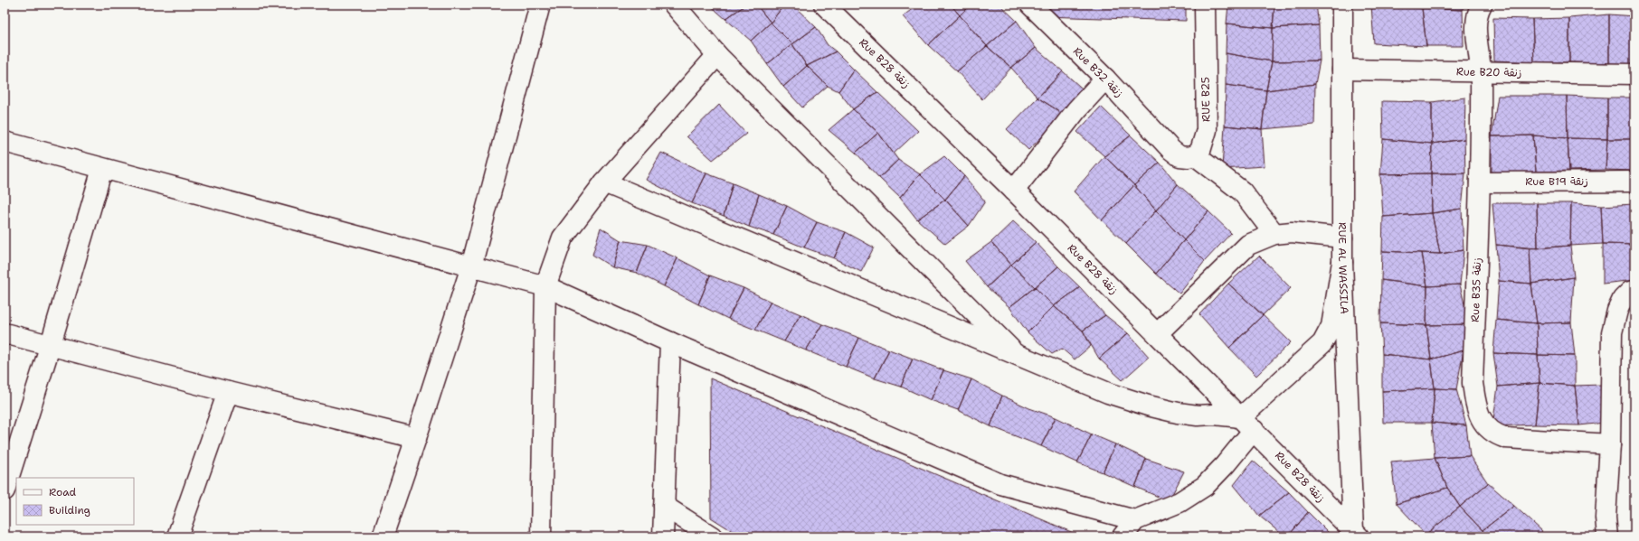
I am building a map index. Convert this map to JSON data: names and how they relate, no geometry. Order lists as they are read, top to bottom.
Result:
{
  "streets": {
    "street": [
      "Rue B28 زنقة",
      "Rue B32 زنقة",
      "Rue B20 زنقة",
      "RUE B25",
      "Rue B19 زنقة",
      "RUE AL WASSILA",
      "Rue B35 زنقة"
    ]
  },
  "crossings": [
    ["Rue B28 زنقة", "RUE AL WASSILA"],
    ["Rue B32 زنقة", "RUE B25"],
    ["Rue B20 زنقة", "RUE AL WASSILA"],
    ["Rue B20 زنقة", "Rue B35 زنقة"],
    ["Rue B19 زنقة", "Rue B35 زنقة"]
  ],
  "legend": ["Road", "Building"]
}
